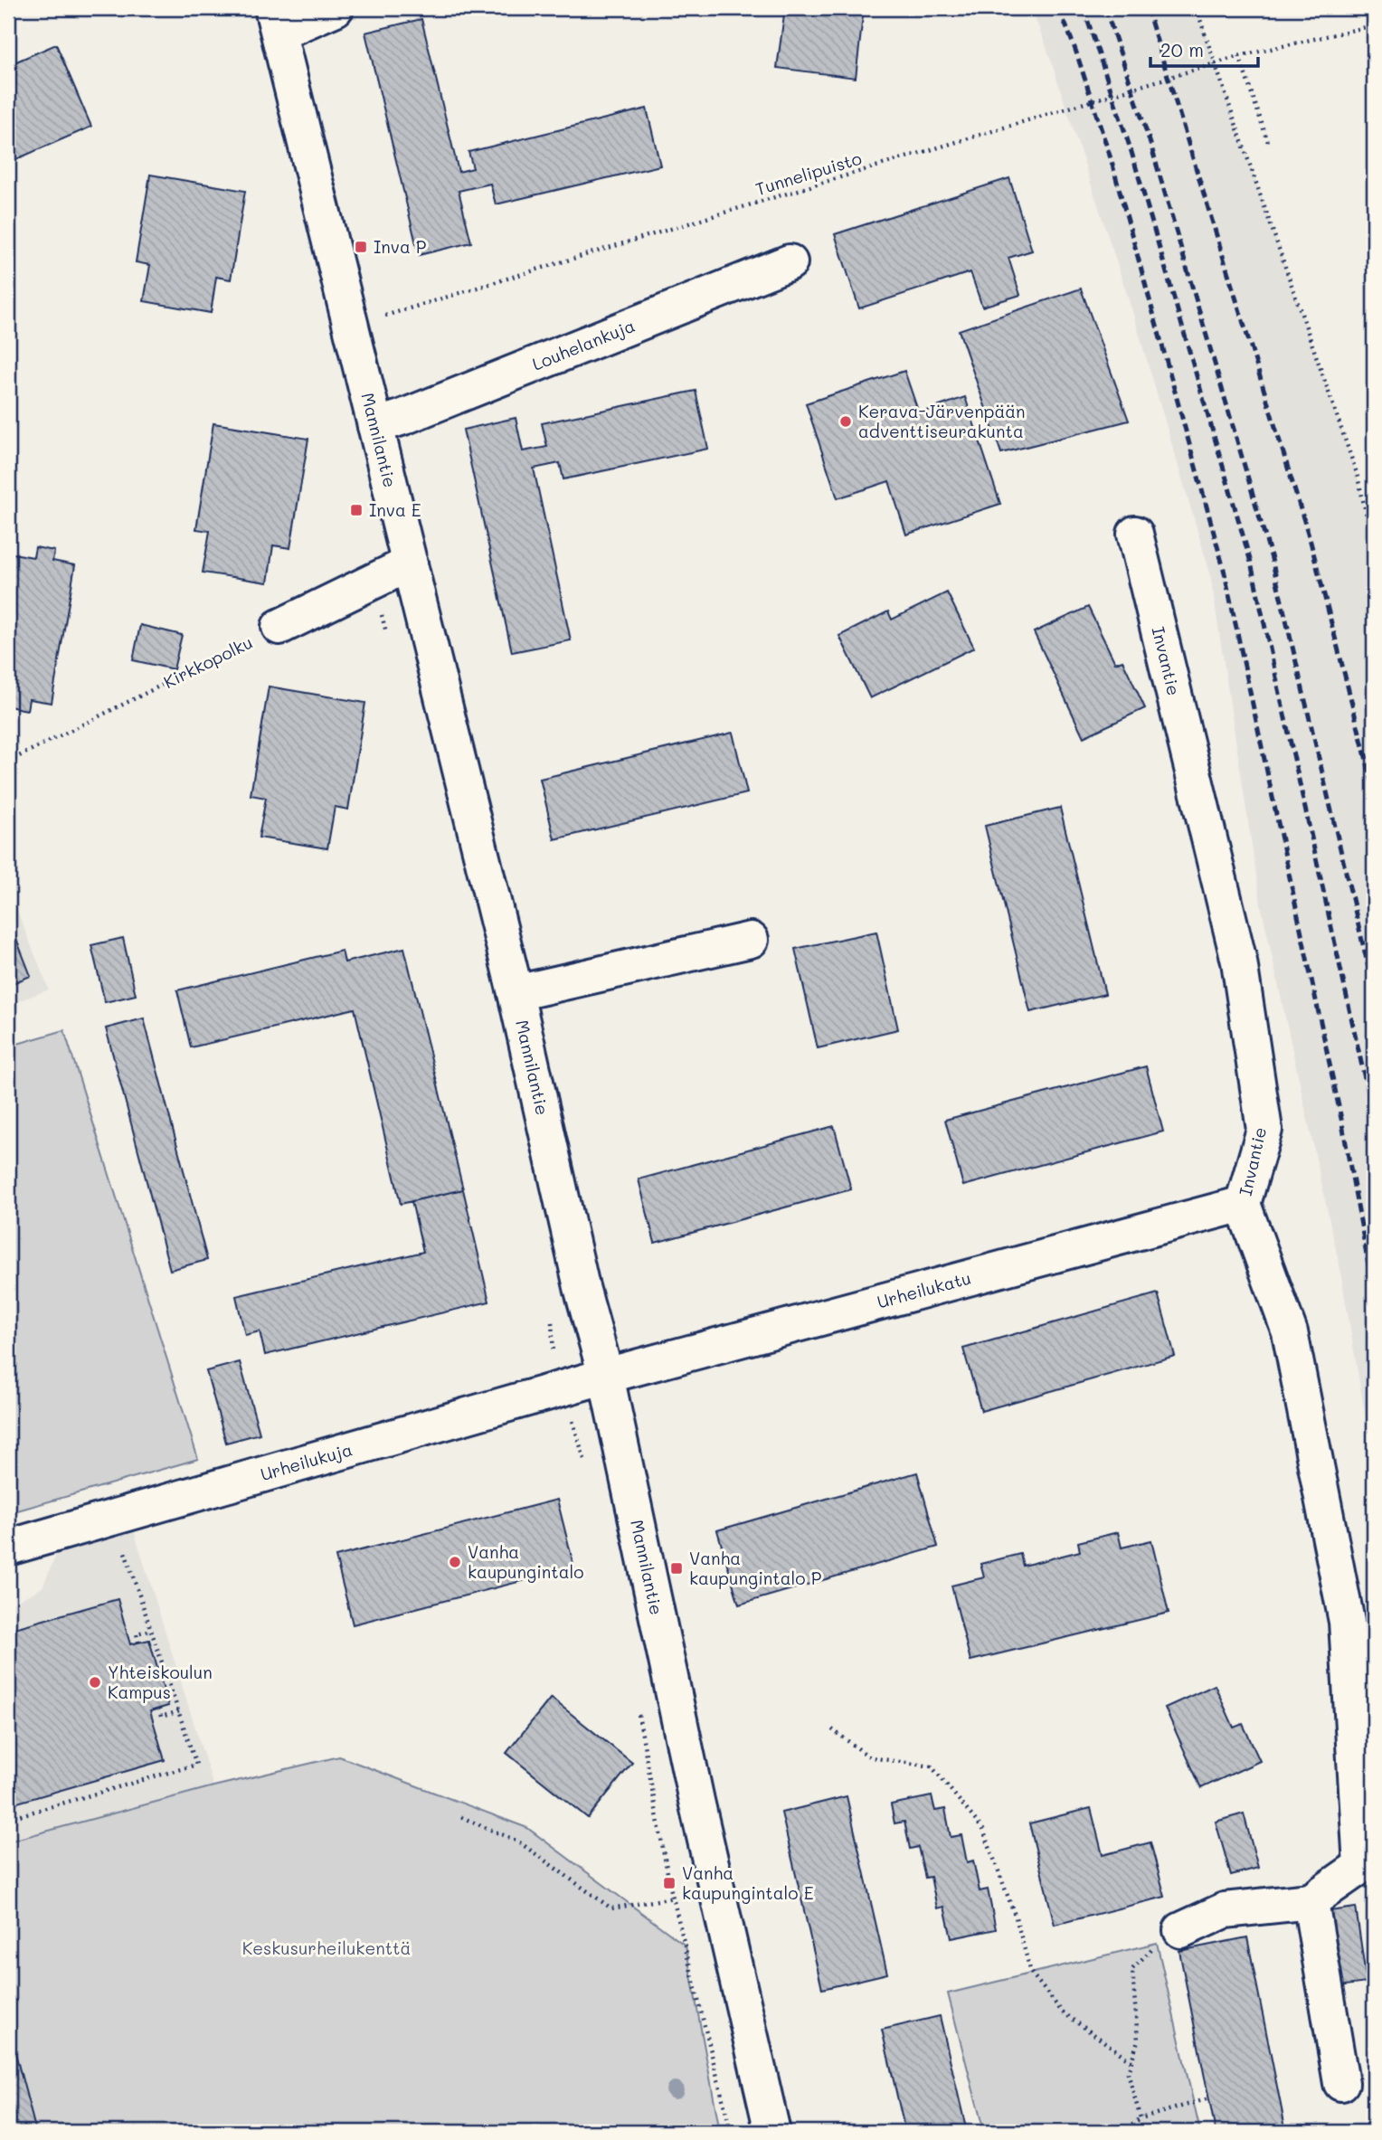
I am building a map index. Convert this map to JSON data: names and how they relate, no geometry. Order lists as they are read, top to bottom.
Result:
{
  "streets": {
    "street": [
      "Louhelankuja",
      "Mannilantie",
      "Invantie",
      "Urheilukatu",
      "Urheilukuja"
    ],
    "path": ["Tunnelipuisto", "Kirkkopolku"]
  },
  "crossings": [
    ["Louhelankuja", "Mannilantie"],
    ["Mannilantie", "Urheilukatu"],
    ["Mannilantie", "Urheilukuja"],
    ["Invantie", "Urheilukatu"],
    ["Urheilukatu", "Urheilukuja"]
  ],
  "parks": ["Keskusurheilukenttä"],
  "places": {
    "transit": [
      "Inva P",
      "Inva E",
      "Vanha kaupungintalo P",
      "Vanha kaupungintalo E"
    ],
    "other": ["Kerava-Järvenpään adventtiseurakunta", "Vanha kaupungintalo", "Yhteiskoulun Kampus"]
  },
  "scale_bar": "20 m"
}
